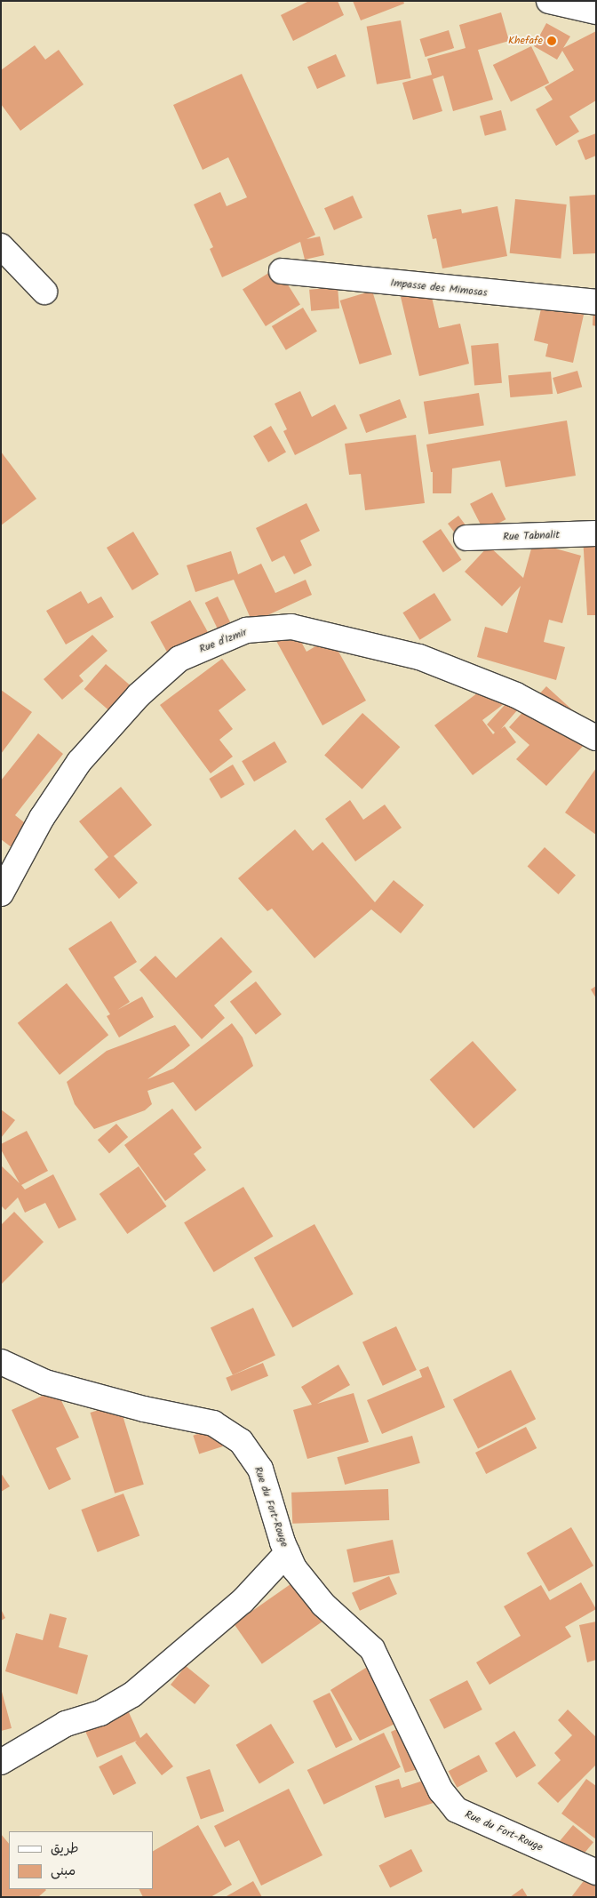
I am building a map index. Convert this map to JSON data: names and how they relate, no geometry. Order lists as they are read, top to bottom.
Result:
{
  "streets": {
    "street": [
      "Impasse des Mimosas",
      "Rue Tabnalit",
      "Rue d'Izmir",
      "Rue du Fort-Rouge"
    ]
  },
  "places": ["Khefafe"],
  "legend": ["طريق", "مبنى"]
}
